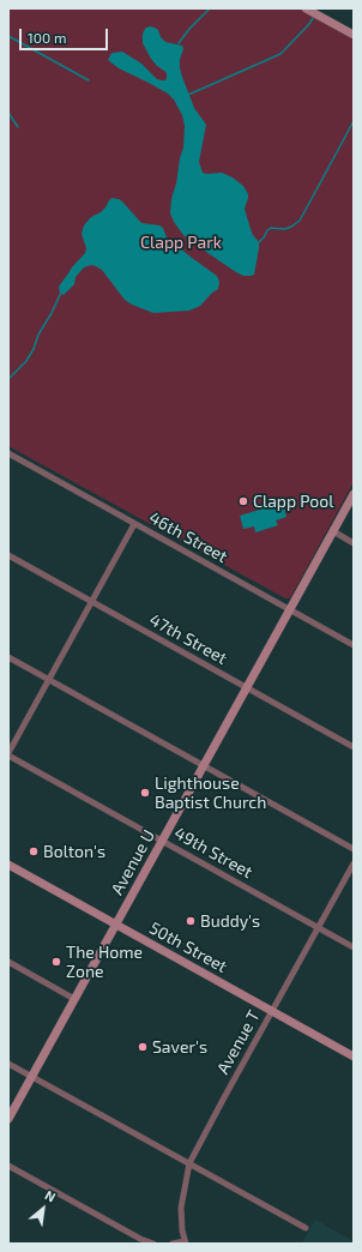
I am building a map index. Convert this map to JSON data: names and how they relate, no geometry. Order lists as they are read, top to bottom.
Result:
{
  "streets": {
    "street": [
      "46th Street",
      "47th Street",
      "49th Street",
      "Avenue U",
      "50th Street",
      "Avenue T"
    ]
  },
  "crossings": [
    ["46th Street", "Avenue U"],
    ["47th Street", "Avenue U"],
    ["49th Street", "Avenue U"],
    ["49th Street", "Avenue T"],
    ["Avenue U", "50th Street"],
    ["50th Street", "Avenue T"]
  ],
  "parks": ["Clapp Park"],
  "places": [
    "Clapp Pool",
    "Lighthouse Baptist Church",
    "Bolton's",
    "Buddy's",
    "The Home Zone",
    "Saver's"
  ],
  "scale_bar": "100 m",
  "north": "top right"
}
